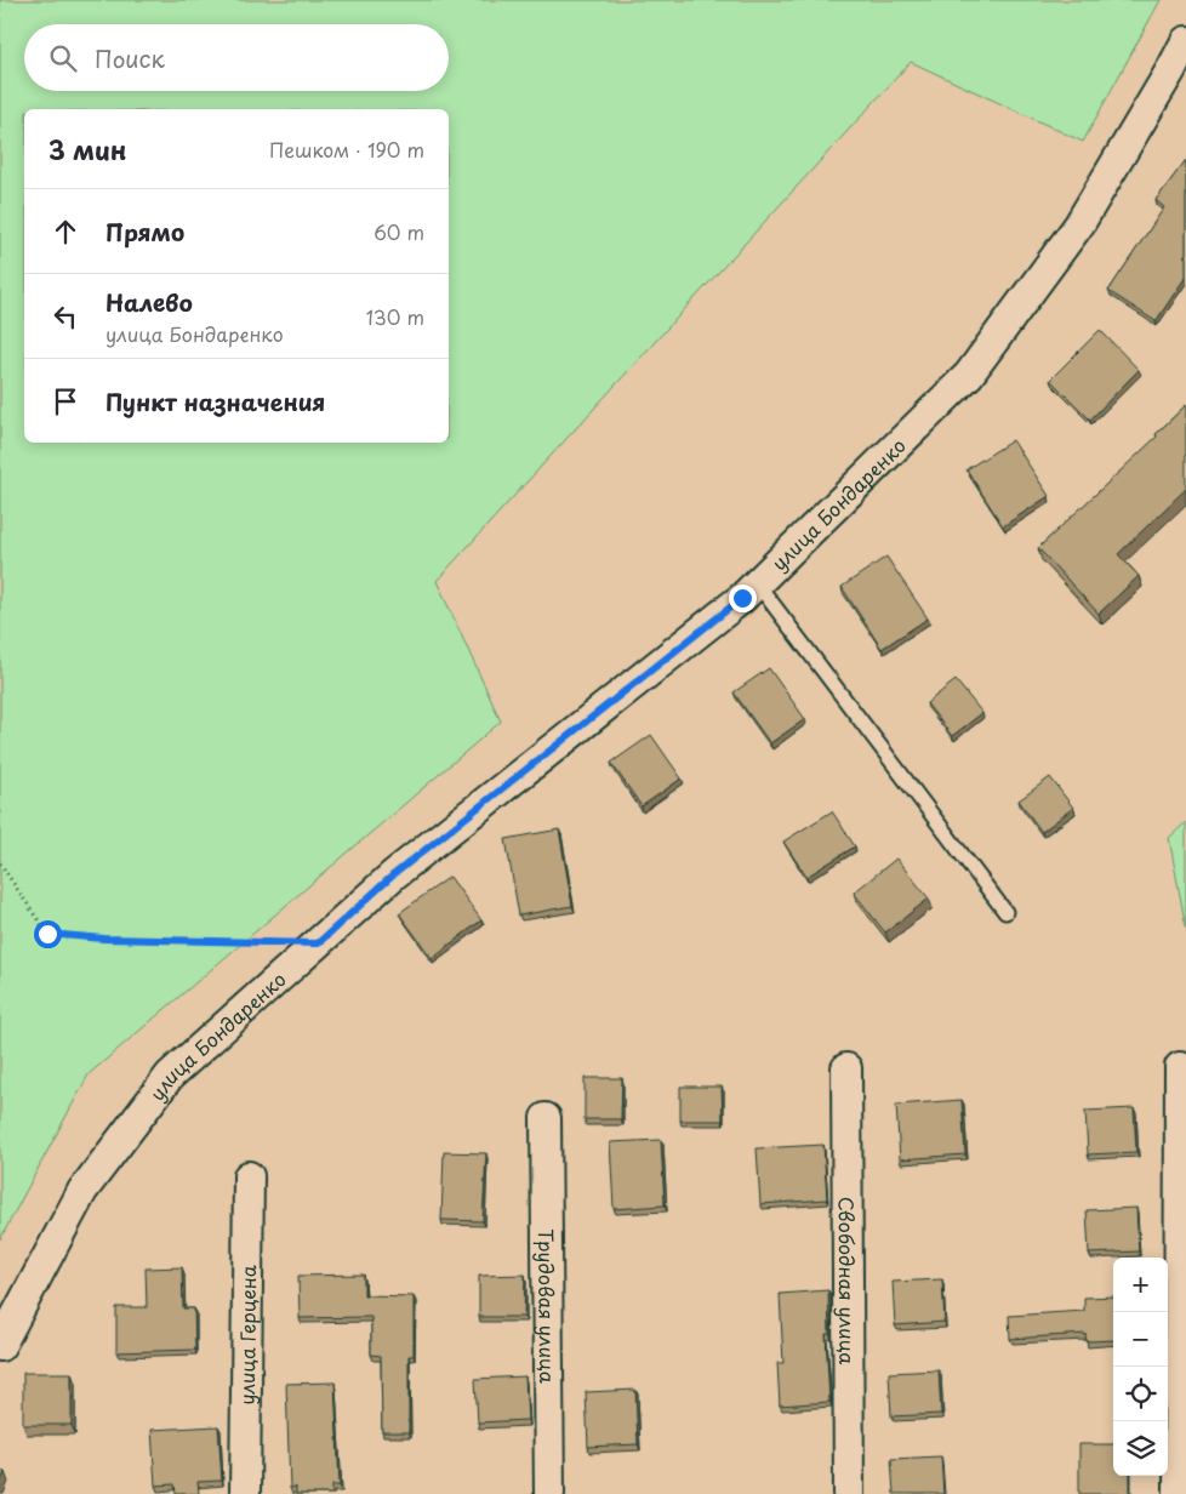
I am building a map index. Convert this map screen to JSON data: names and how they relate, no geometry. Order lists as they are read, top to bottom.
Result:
{
  "streets": {
    "street": [
      "улица Бондаренко",
      "Свободная улица",
      "Трудовая улица",
      "улица Герцена"
    ]
  },
  "page": {
    "search": "Поиск",
    "heading": ["3 мин", "Пешком · 190 m"],
    "list": [
      ["Прямо", "60 m"],
      ["Налево", "улица Бондаренко", "130 m"],
      "Пункт назначения"
    ],
    "map_buttons": ["+", "−"]
  }
}
